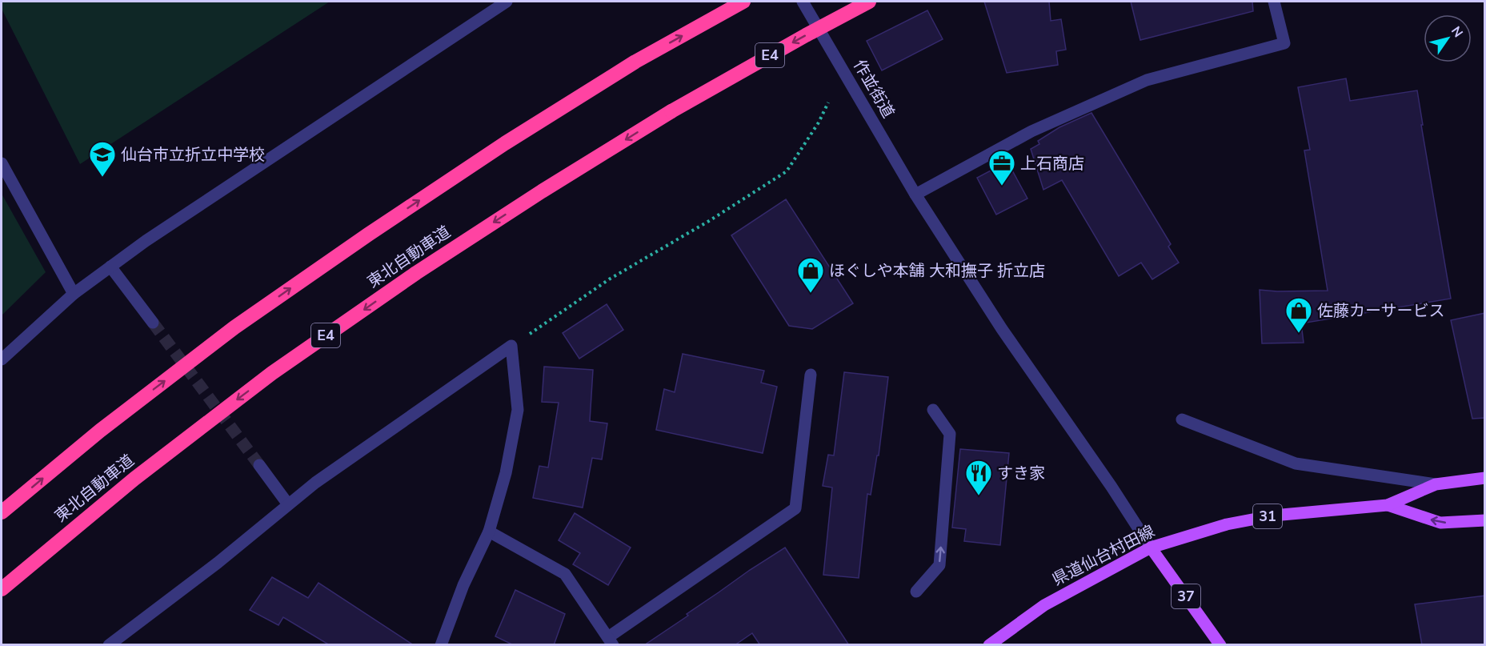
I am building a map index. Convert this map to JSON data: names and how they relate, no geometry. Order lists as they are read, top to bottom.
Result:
{
  "streets": {
    "highway": ["E4", "東北自動車道"],
    "main road": ["31", "県道仙台村田線", "37"],
    "street": ["作並街道"]
  },
  "crossings": [
    ["作並街道", "県道仙台村田線"],
    ["作並街道", "37"],
    ["県道仙台村田線", "37"]
  ],
  "places": {
    "school or university": ["仙台市立折立中学校"],
    "office": ["上石商店"],
    "shop": ["ほぐしや本舗 大和撫子 折立店", "佐藤カーサービス"],
    "restaurant": ["すき家"]
  },
  "north": "top right"
}
